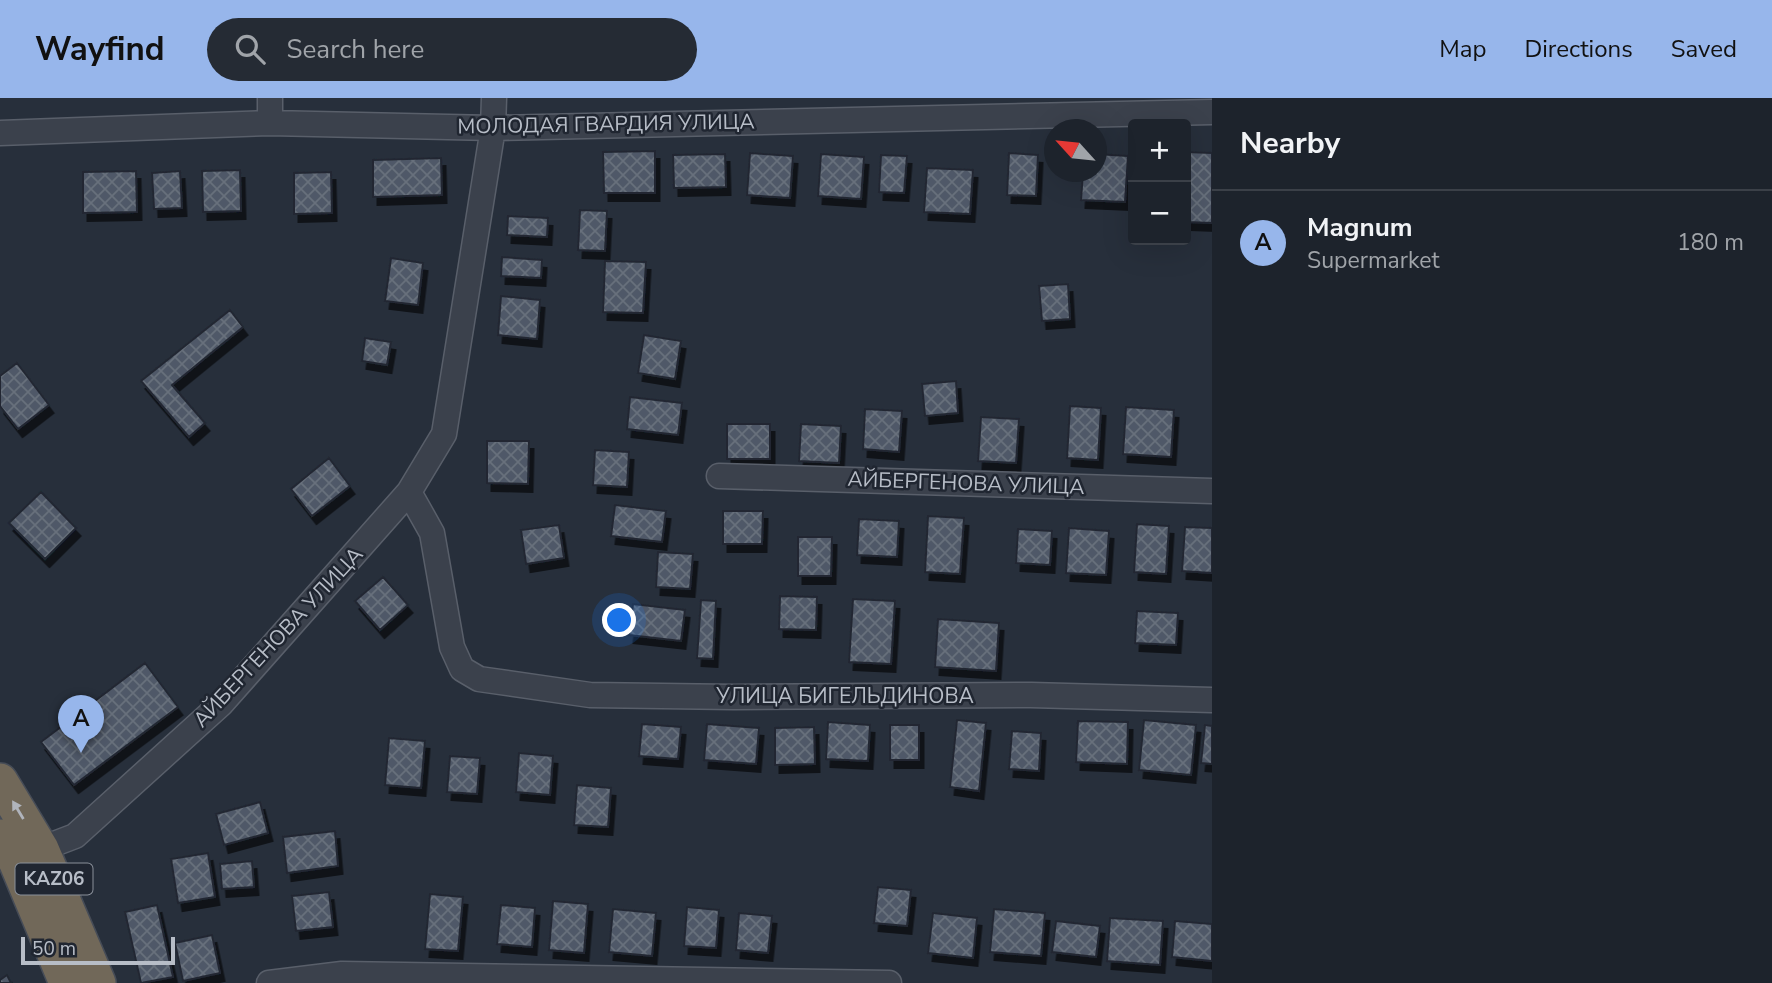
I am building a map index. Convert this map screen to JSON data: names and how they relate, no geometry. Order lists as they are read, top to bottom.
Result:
{
  "streets": {
    "highway": ["KАZ06"],
    "street": ["МОЛОДАЯ ГВАРДИЯ УЛИЦА", "АЙБЕРГЕНОВА УЛИЦА", "УЛИЦА БИГЕЛЬДИНОВА"]
  },
  "crossings": [
    ["МОЛОДАЯ ГВАРДИЯ УЛИЦА", "АЙБЕРГЕНОВА УЛИЦА"],
    ["АЙБЕРГЕНОВА УЛИЦА", "УЛИЦА БИГЕЛЬДИНОВА"],
    ["АЙБЕРГЕНОВА УЛИЦА", "KАZ06"]
  ],
  "scale_bar": "50 m",
  "north": "top left",
  "page": {
    "header": "Wayfind",
    "search": "Search here",
    "nav": ["Map", "Directions", "Saved"],
    "heading": "Nearby",
    "map_buttons": ["+", "−"],
    "list": [
      {
        "mark": "A",
        "name": "Magnum",
        "note": "Supermarket",
        "value": "180 m"
      }
    ],
    "pins": "A",
    "scale": "50 m"
  }
}
